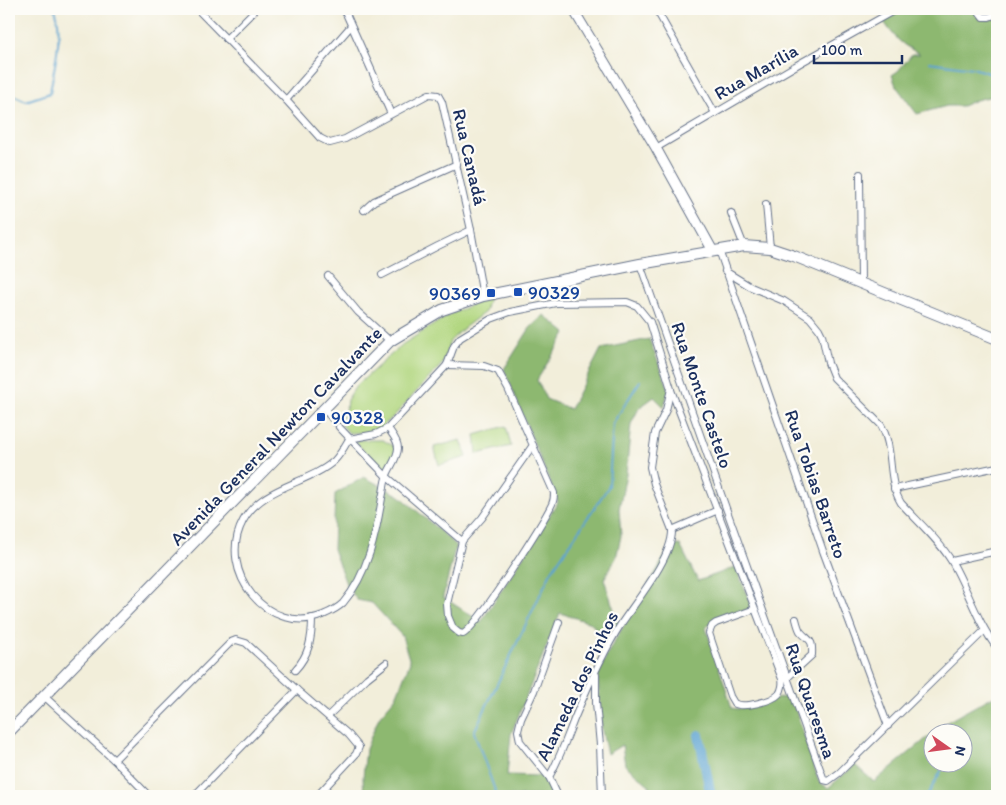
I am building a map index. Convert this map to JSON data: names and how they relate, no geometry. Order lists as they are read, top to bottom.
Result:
{
  "streets": {
    "main road": ["Avenida General Newton Cavalvante"],
    "street": [
      "Rua Marília",
      "Rua Canadá",
      "Rua Monte Castelo",
      "Rua Tobias Barreto",
      "Alameda dos Pinhos",
      "Rua Quaresma"
    ]
  },
  "crossings": [
    ["Rua Canadá", "Avenida General Newton Cavalvante"],
    ["Rua Monte Castelo", "Avenida General Newton Cavalvante"],
    ["Rua Monte Castelo", "Rua Quaresma"],
    ["Avenida General Newton Cavalvante", "Rua Tobias Barreto"],
    ["Rua Tobias Barreto", "Rua Quaresma"]
  ],
  "places": {
    "transit": ["90329", "90369", "90328"]
  },
  "scale_bar": "100 m",
  "north": "right"
}
